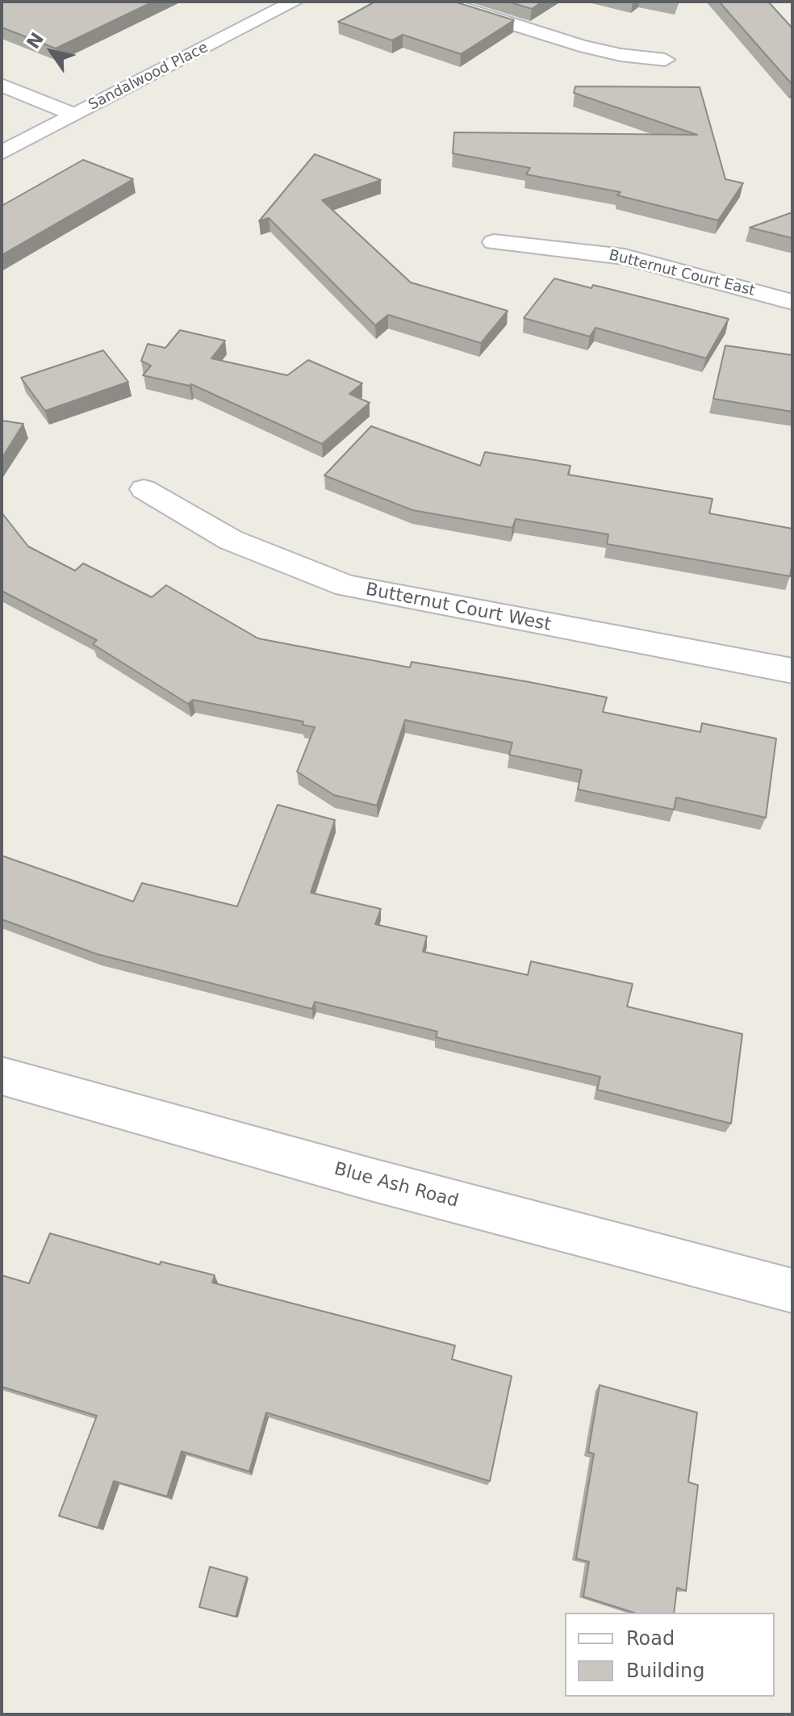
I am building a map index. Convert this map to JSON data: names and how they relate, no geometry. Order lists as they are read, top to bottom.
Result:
{
  "streets": {
    "street": [
      "Sandalwood Place",
      "Butternut Court East",
      "Butternut Court West",
      "Blue Ash Road"
    ]
  },
  "legend": ["Road", "Building"],
  "north": "top left"
}
